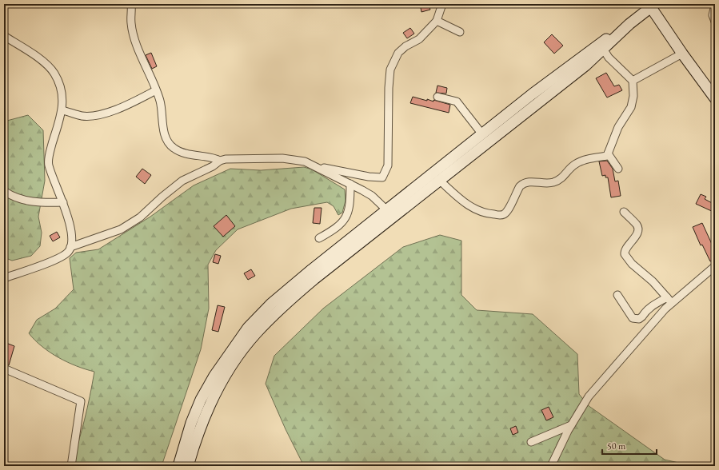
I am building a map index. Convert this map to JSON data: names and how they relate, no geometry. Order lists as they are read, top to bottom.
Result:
{
  "scale_bar": "50 m"
}
